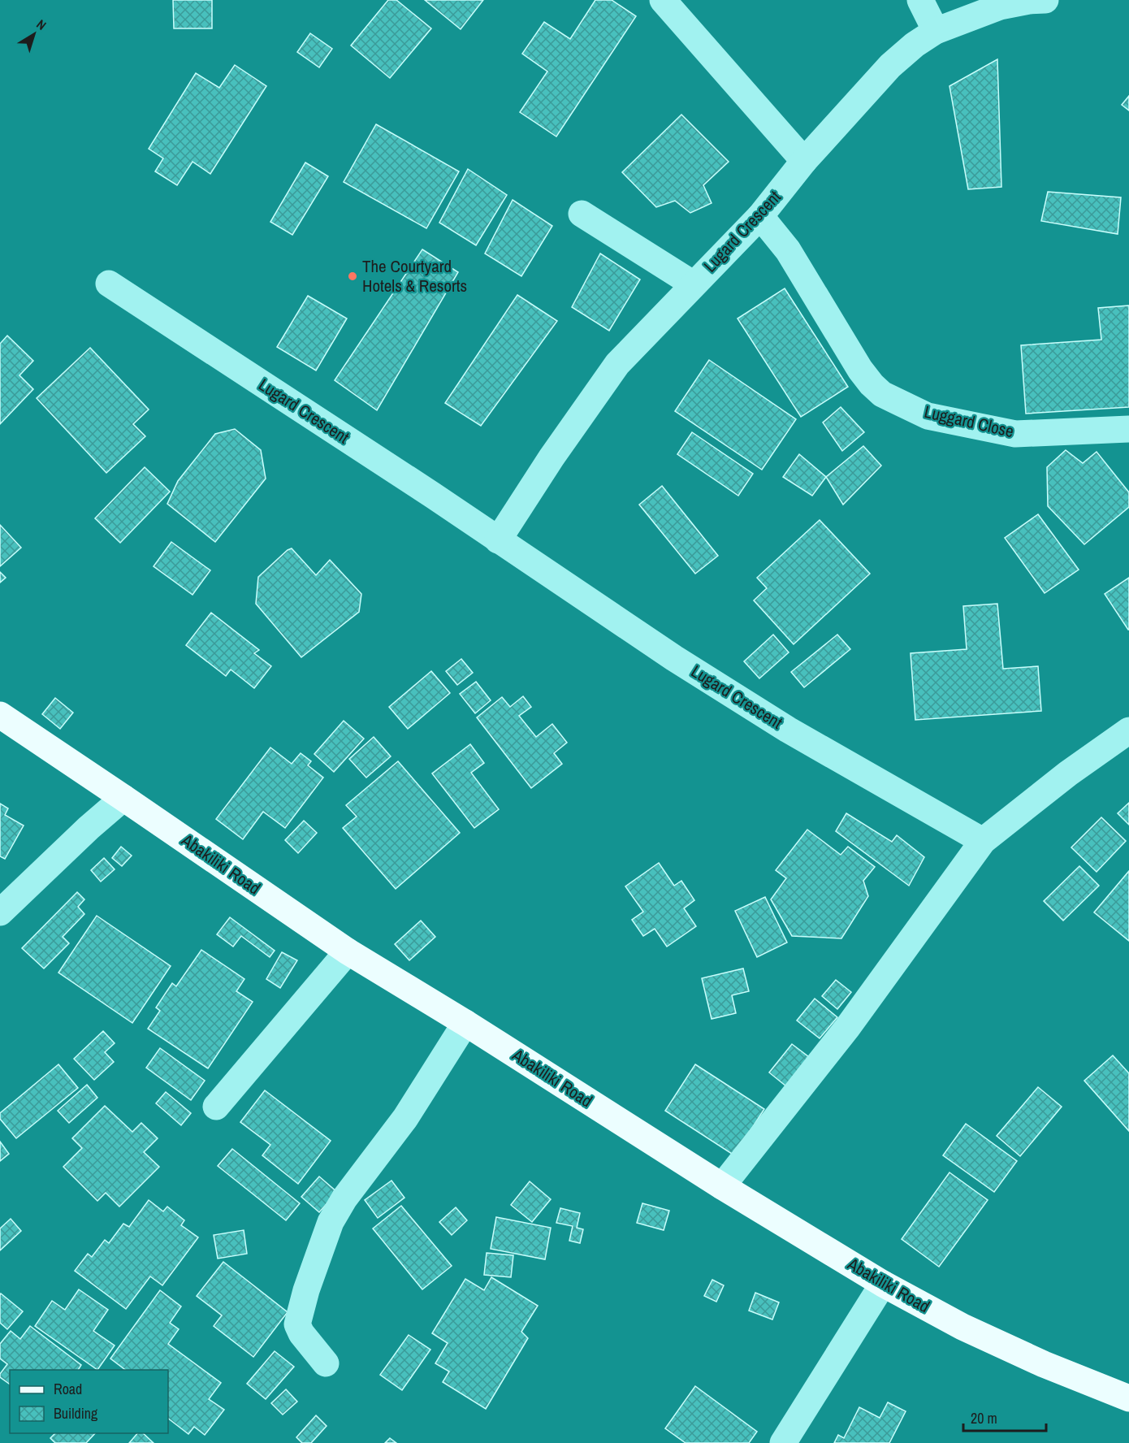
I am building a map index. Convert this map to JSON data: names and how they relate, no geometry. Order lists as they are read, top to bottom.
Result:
{
  "streets": {
    "main road": ["Abakiliki Road"],
    "street": ["Lugard Crescent", "Luggard Close"]
  },
  "crossings": [
    ["Lugard Crescent", "Luggard Close"]
  ],
  "places": ["The Courtyard Hotels & Resorts"],
  "legend": ["Road", "Building"],
  "scale_bar": "20 m",
  "north": "top right"
}
